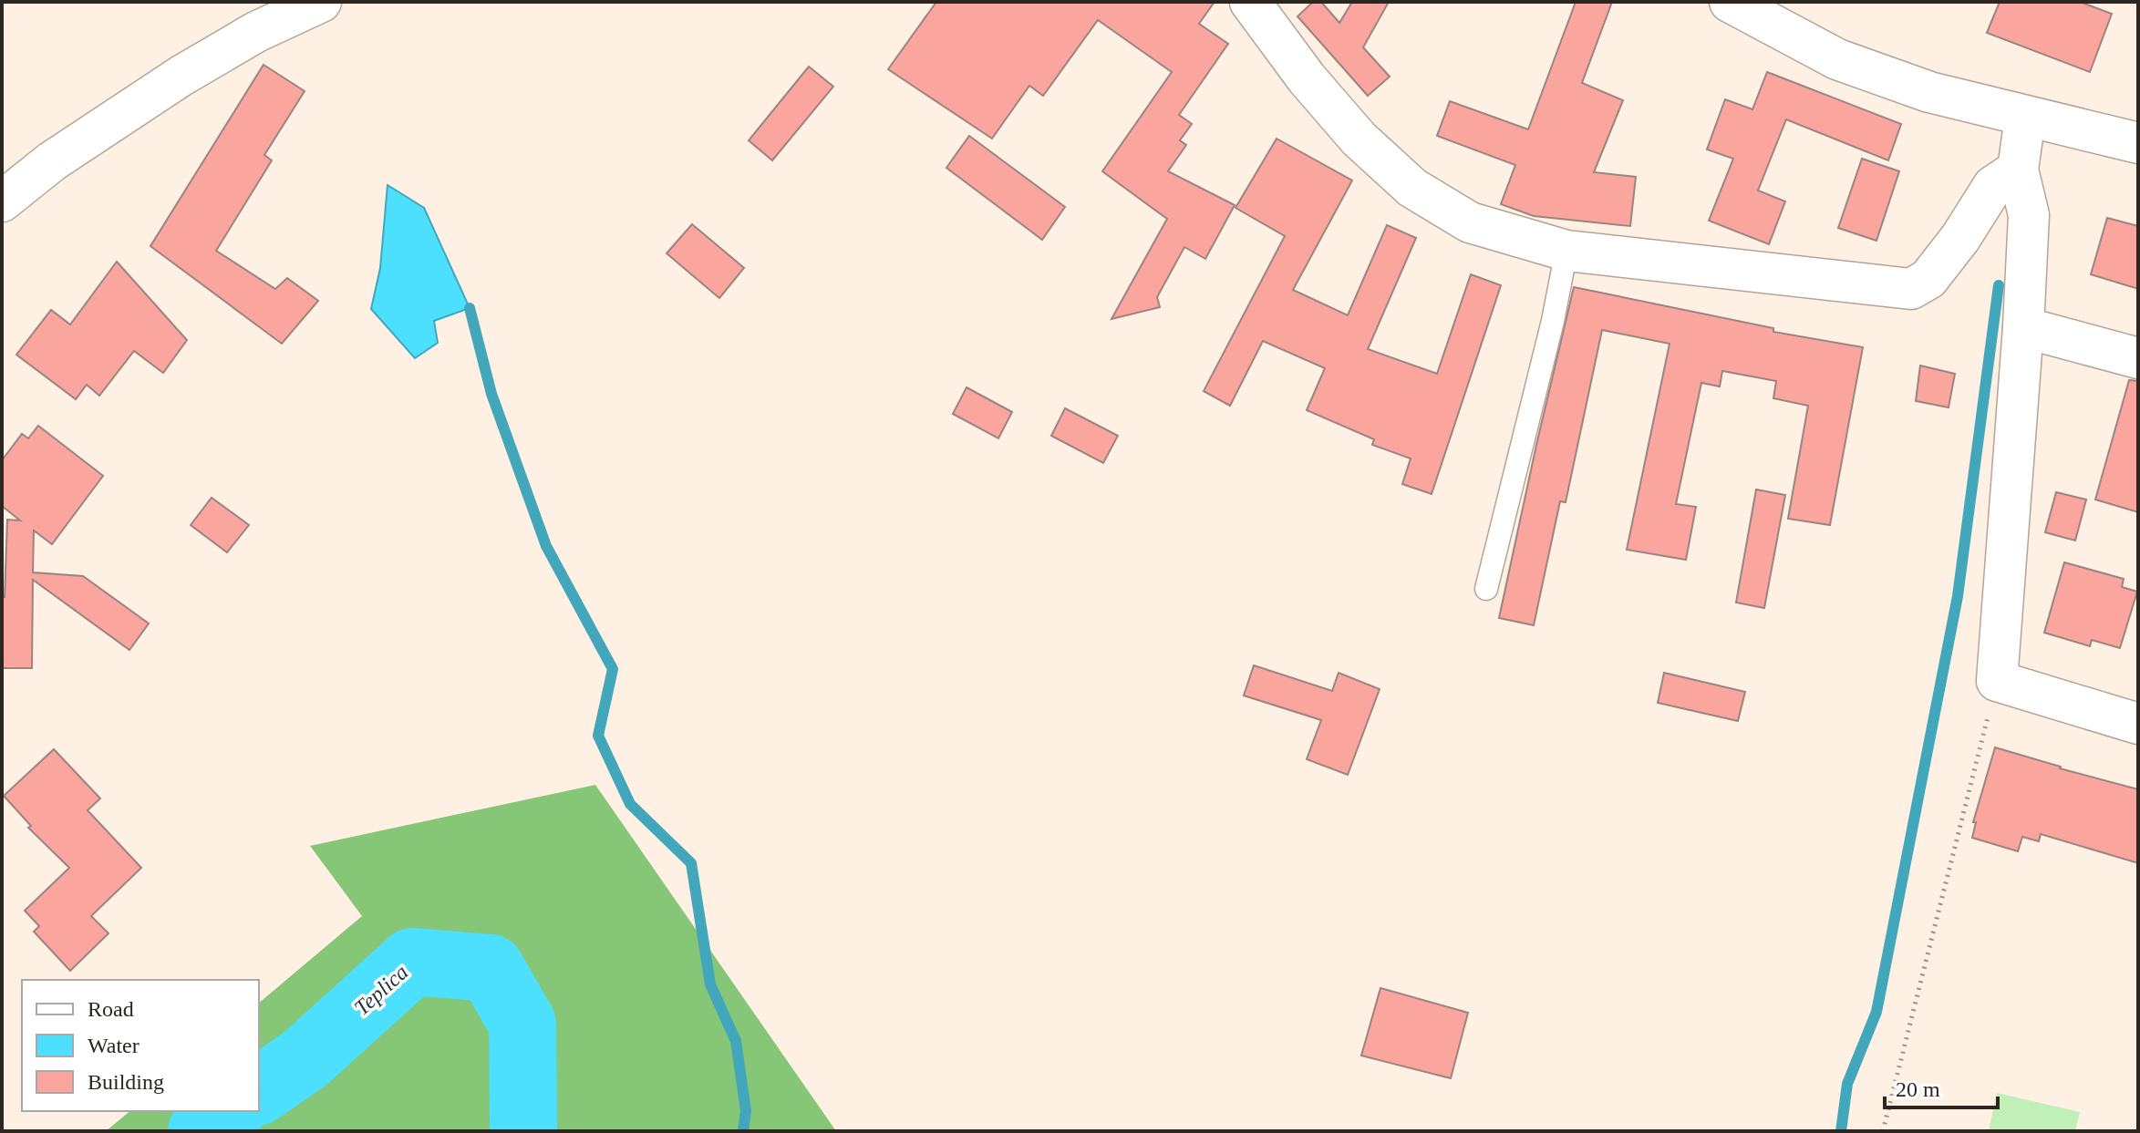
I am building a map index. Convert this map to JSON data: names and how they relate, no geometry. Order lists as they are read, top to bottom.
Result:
{
  "water": ["Teplica"],
  "legend": ["Road", "Water", "Building"],
  "scale_bar": "20 m"
}
